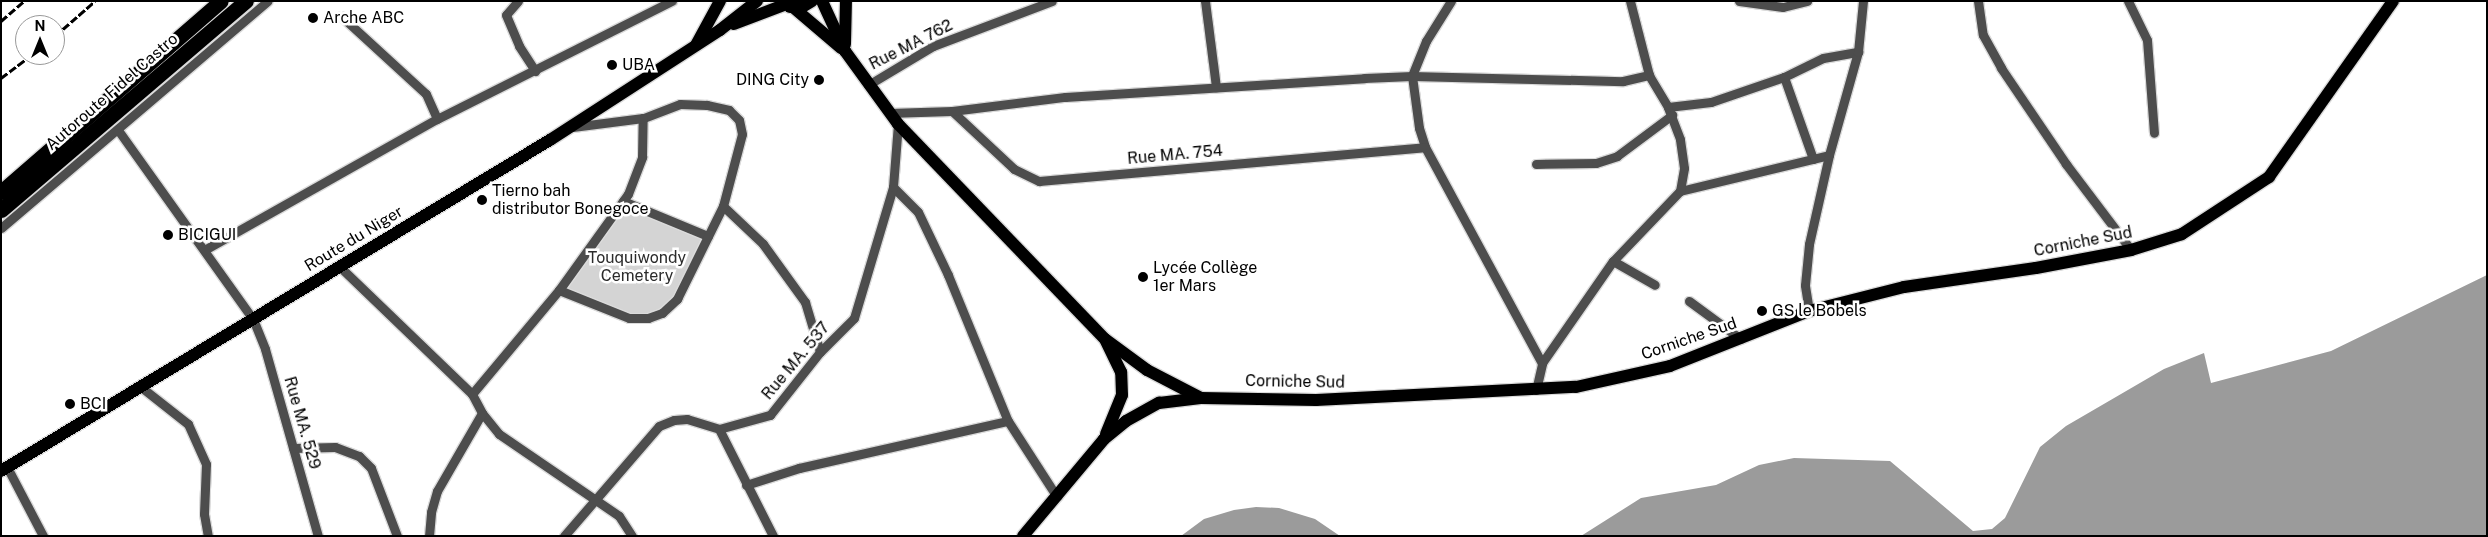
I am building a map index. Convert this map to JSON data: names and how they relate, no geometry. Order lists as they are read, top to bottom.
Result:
{
  "streets": {
    "highway": ["Autoroute Fidel Castro"],
    "main road": ["Route du Niger", "Corniche Sud"],
    "street": [
      "Rue MA 762",
      "Rue MA. 754",
      "Rue MA. 537",
      "Rue MA. 529"
    ]
  },
  "crossings": [
    ["Route du Niger", "Rue MA. 529"]
  ],
  "parks": ["Touquiwondy Cemetery"],
  "places": [
    "Arche ABC",
    "UBA",
    "DING City",
    "Tierno bah distributor Bonegoce",
    "BICIGUI",
    "Lycée Collège 1er Mars",
    "GS le Bobels",
    "BCI"
  ],
  "north": "top"
}
